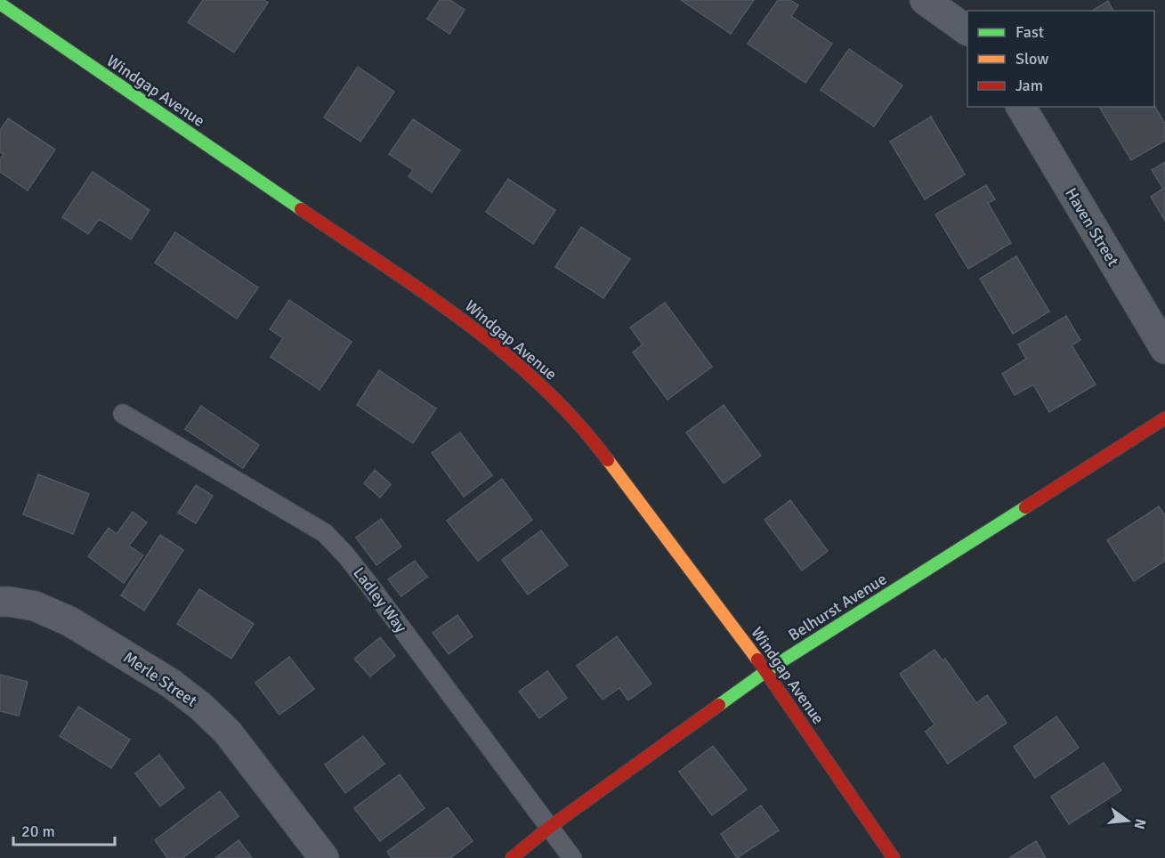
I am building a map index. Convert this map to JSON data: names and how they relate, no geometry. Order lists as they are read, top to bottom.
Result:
{
  "streets": {
    "main road": ["Windgap Avenue", "Belhurst Avenue"],
    "street": ["Haven Street", "Merle Street"],
    "lane": ["Ladley Way"]
  },
  "crossings": [
    ["Windgap Avenue", "Belhurst Avenue"],
    ["Ladley Way", "Belhurst Avenue"]
  ],
  "legend": ["Fast", "Slow", "Jam"],
  "scale_bar": "20 m",
  "north": "right"
}
